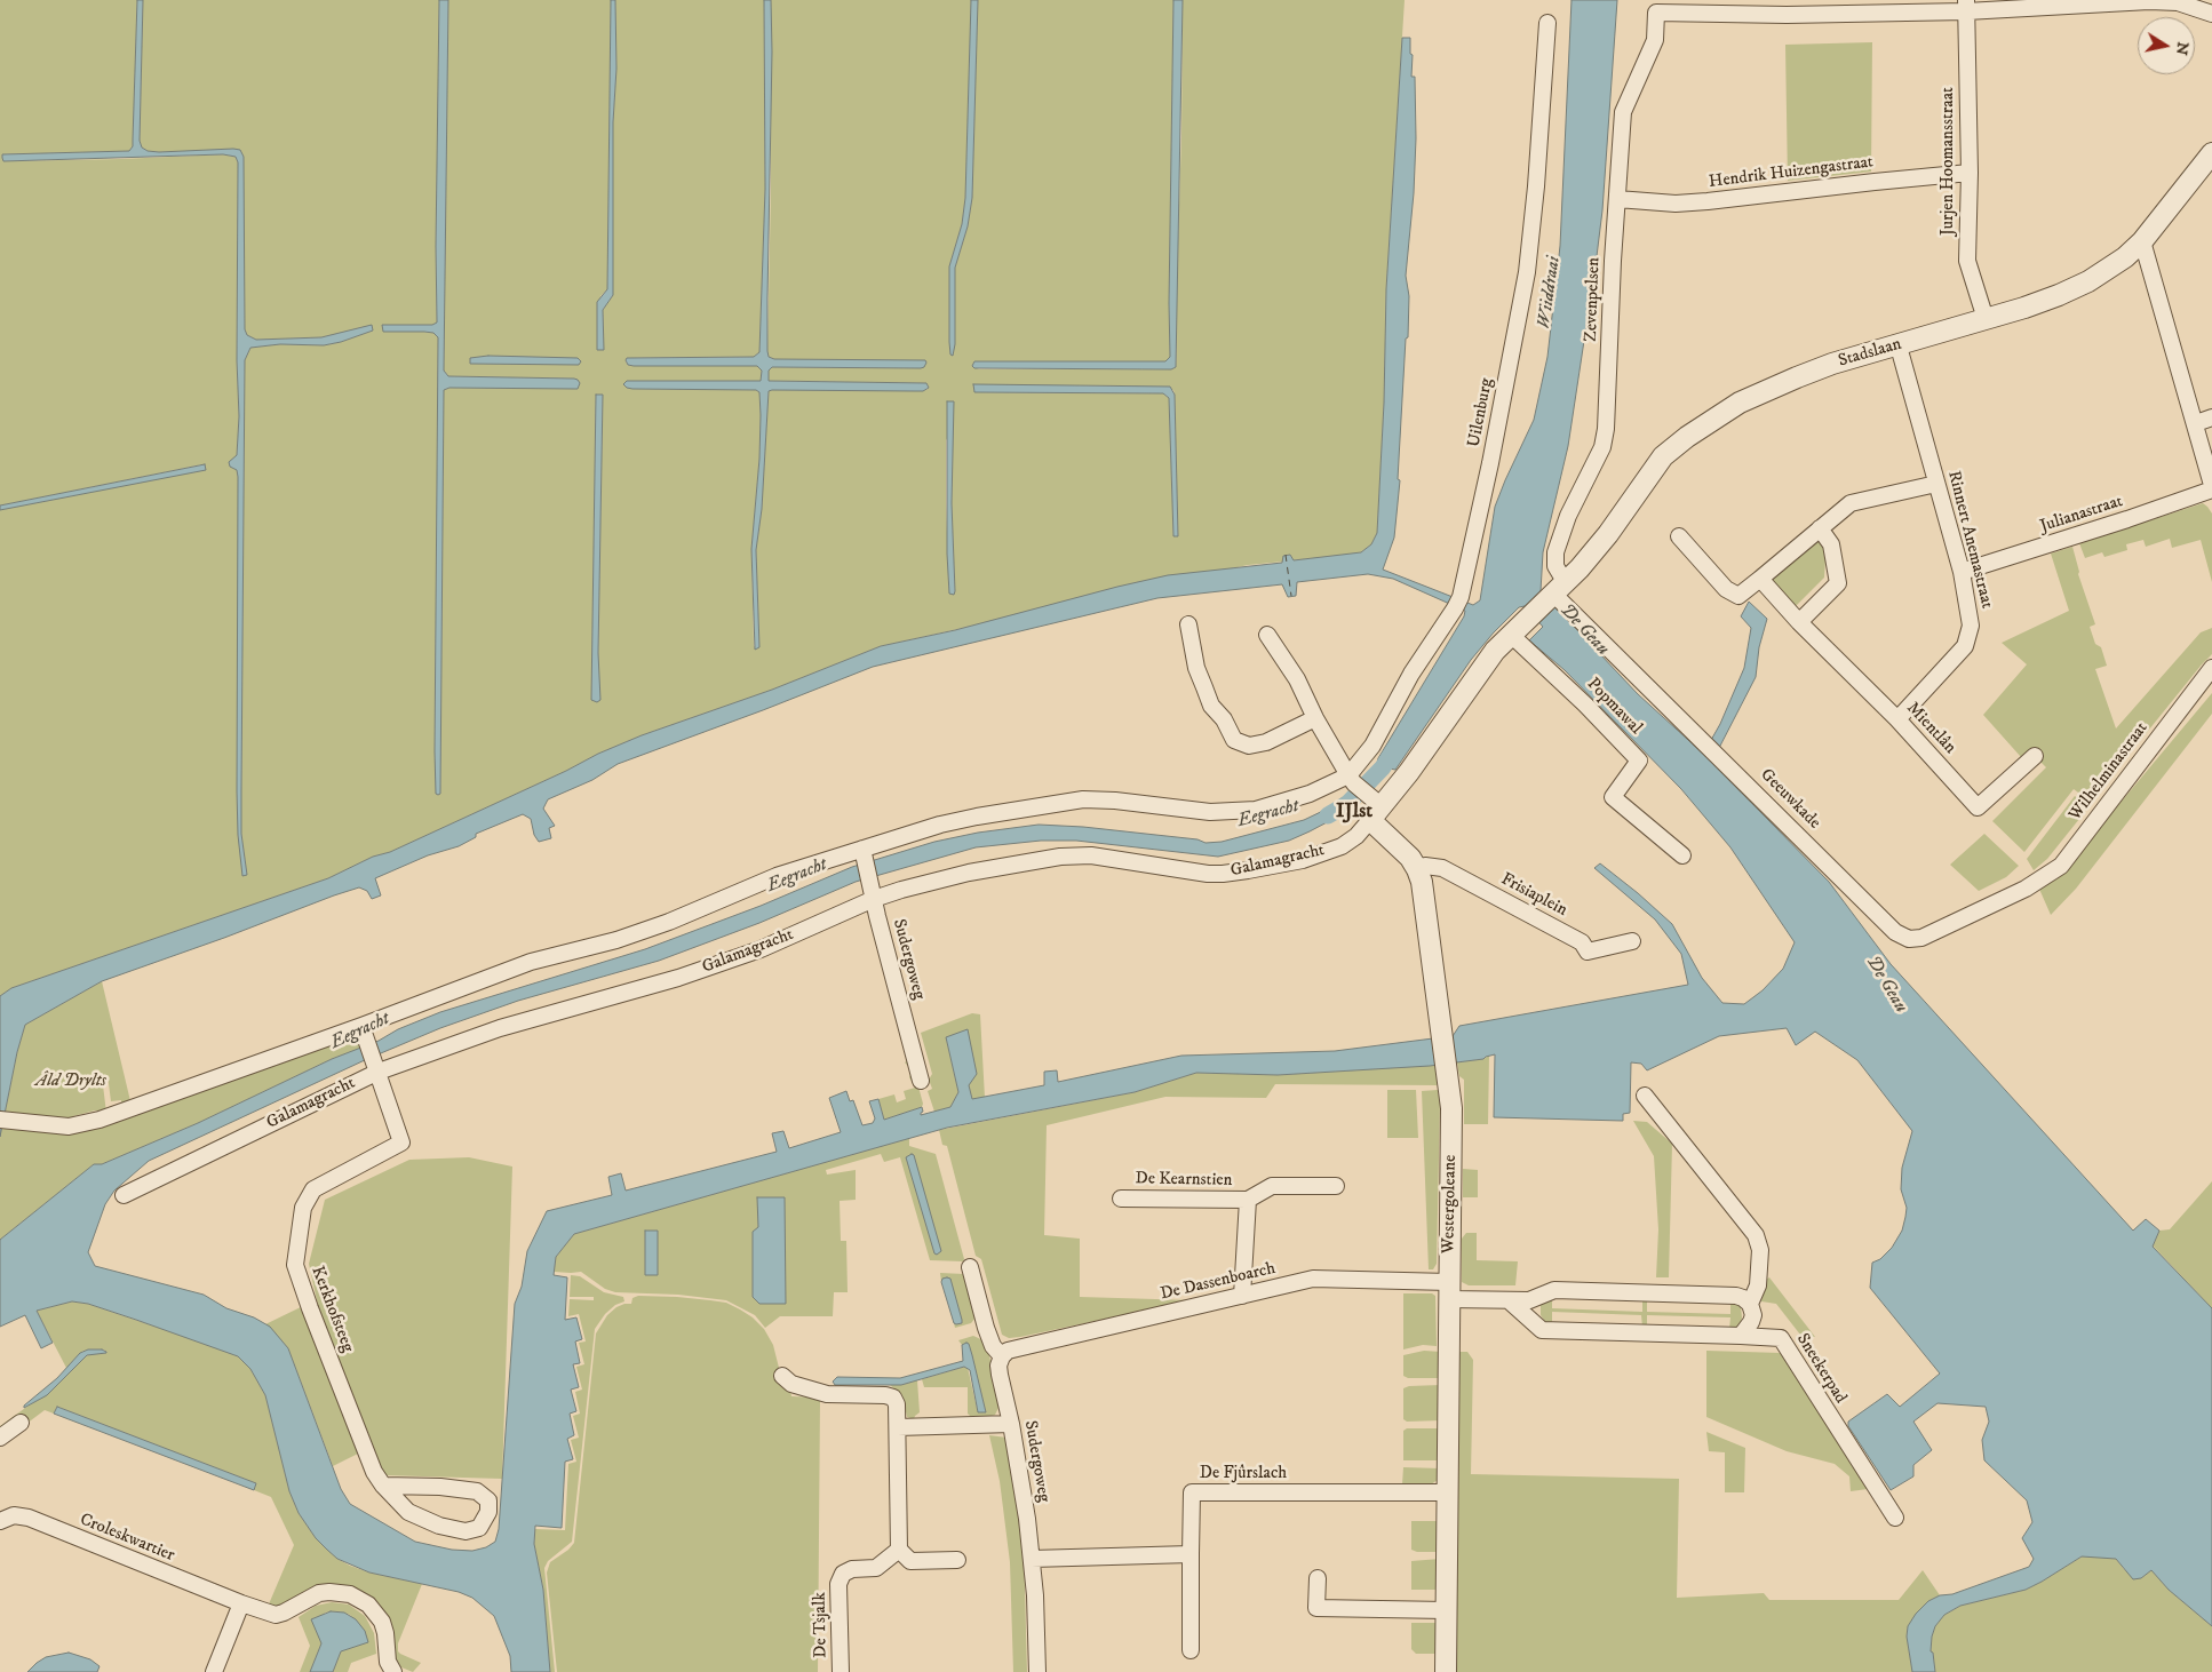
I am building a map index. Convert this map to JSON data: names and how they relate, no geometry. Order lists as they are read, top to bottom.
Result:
{
  "streets": {
    "street": [
      "Jurjen Hoomansstraat",
      "Hendrik Huizengastraat",
      "Zevenpelsen",
      "Stadslaan",
      "Uilenburg",
      "Julianastraat",
      "Rinnert Anemastraat",
      "Popmawal",
      "Mientlân",
      "Wilhelminastraat",
      "Geeuwkade",
      "Galamagracht",
      "Frisiaplein",
      "Sudergoweg",
      "De Kearnstien",
      "Westergoleane",
      "De Dassenboarch",
      "Kerkhofsteeg",
      "Sneekerpad",
      "De Fjûrslach",
      "Croleskwartier",
      "De Tsjalk"
    ]
  },
  "crossings": [
    ["Jurjen Hoomansstraat", "Hendrik Huizengastraat"],
    ["Jurjen Hoomansstraat", "Zevenpelsen"],
    ["Jurjen Hoomansstraat", "Stadslaan"],
    ["Hendrik Huizengastraat", "Zevenpelsen"],
    ["Zevenpelsen", "Stadslaan"],
    ["Zevenpelsen", "Geeuwkade"],
    ["Zevenpelsen", "Galamagracht"],
    ["Stadslaan", "Rinnert Anemastraat"],
    ["Stadslaan", "Geeuwkade"],
    ["Stadslaan", "Galamagracht"],
    ["Julianastraat", "Rinnert Anemastraat"],
    ["Rinnert Anemastraat", "Mientlân"],
    ["Popmawal", "Galamagracht"],
    ["Wilhelminastraat", "Geeuwkade"],
    ["Geeuwkade", "Galamagracht"],
    ["Galamagracht", "Sudergoweg"],
    ["Galamagracht", "Westergoleane"],
    ["Galamagracht", "Kerkhofsteeg"],
    ["Frisiaplein", "Westergoleane"],
    ["Sudergoweg", "De Dassenboarch"],
    ["De Kearnstien", "De Dassenboarch"],
    ["Westergoleane", "De Dassenboarch"],
    ["Westergoleane", "De Fjûrslach"]
  ],
  "districts": ["IJlst"],
  "water": ["Wiiddraai", "De Geau", "Eegracht"],
  "parks": ["Âld Drylts"],
  "north": "right"
}
